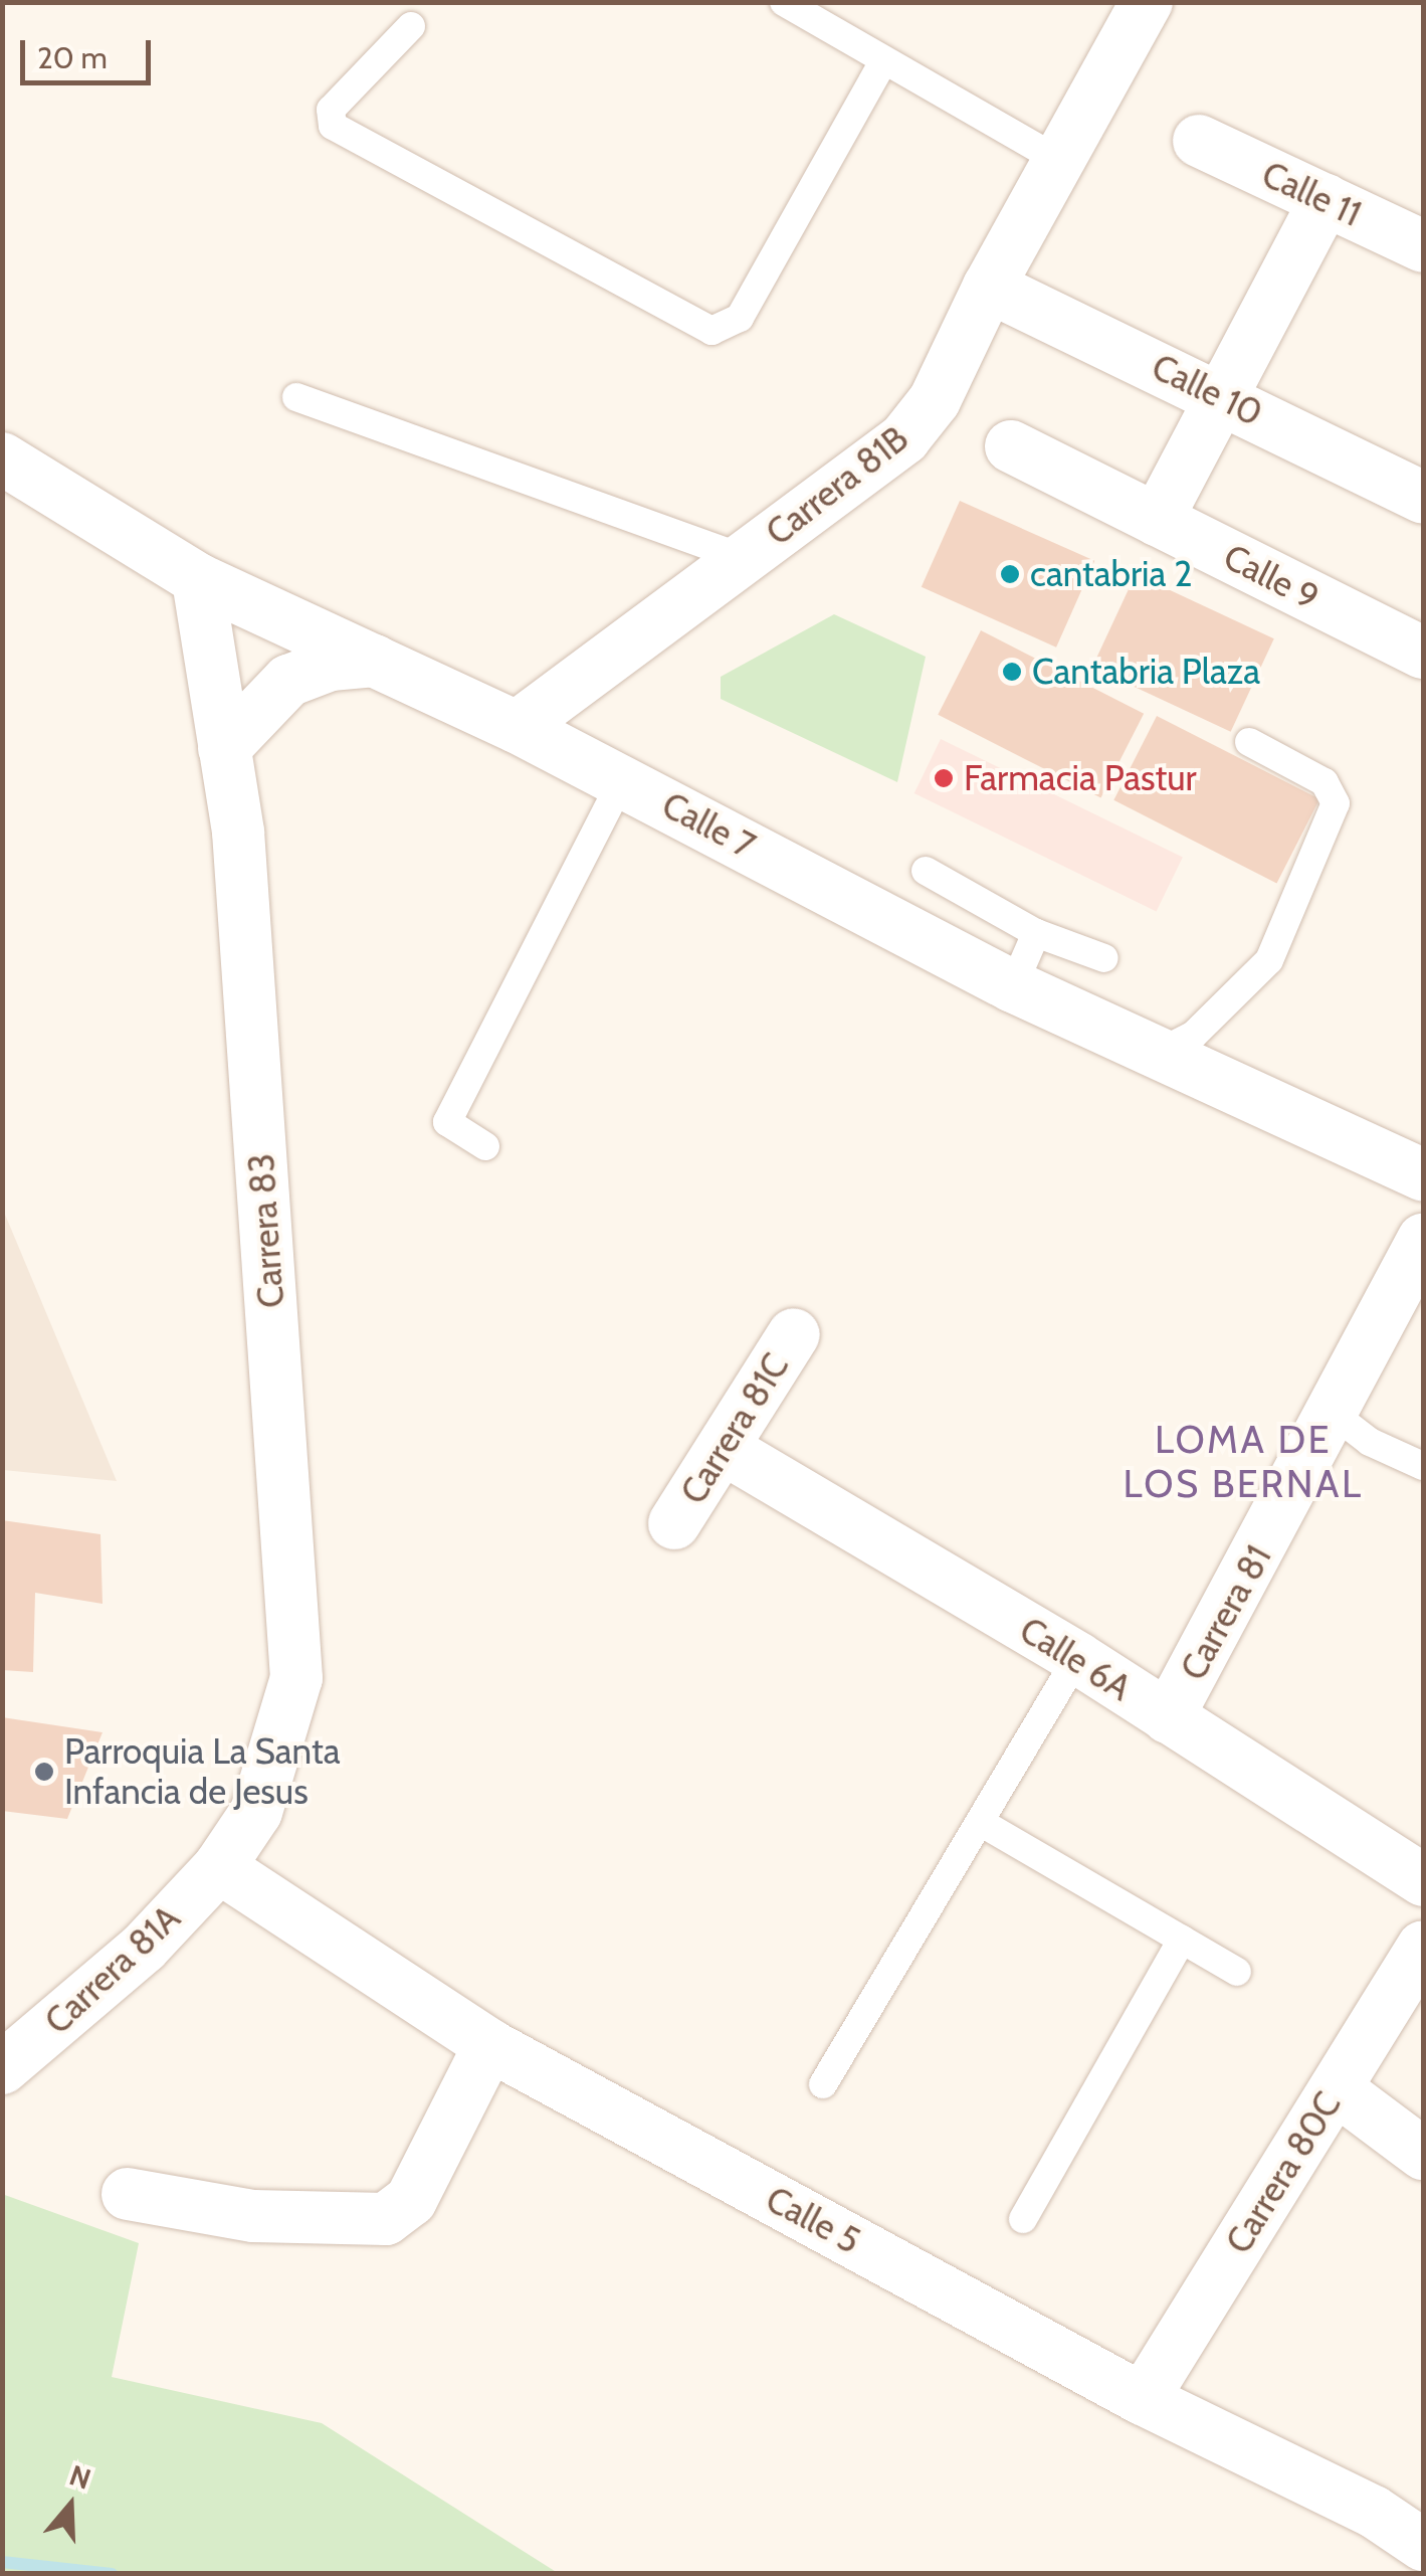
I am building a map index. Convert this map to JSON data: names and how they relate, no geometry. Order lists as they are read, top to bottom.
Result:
{
  "streets": {
    "street": [
      "Calle 11",
      "Calle 10",
      "Carrera 81B",
      "Calle 9",
      "Calle 7",
      "Carrera 83",
      "Carrera 81C",
      "Carrera 81",
      "Calle 6A",
      "Carrera 81A",
      "Carrera 80C",
      "Calle 5"
    ]
  },
  "crossings": [
    ["Calle 10", "Carrera 81B"],
    ["Carrera 81B", "Calle 7"],
    ["Calle 7", "Carrera 83"],
    ["Carrera 83", "Carrera 81A"],
    ["Carrera 83", "Calle 5"],
    ["Carrera 81C", "Calle 6A"],
    ["Carrera 81", "Calle 6A"],
    ["Carrera 81A", "Calle 5"],
    ["Carrera 80C", "Calle 5"]
  ],
  "districts": ["LOMA DE LOS BERNAL"],
  "places": [
    "cantabria 2",
    "Cantabria Plaza",
    "Farmacia Pastur",
    "Parroquia La Santa Infancia de Jesus"
  ],
  "scale_bar": "20 m",
  "north": "top"
}
